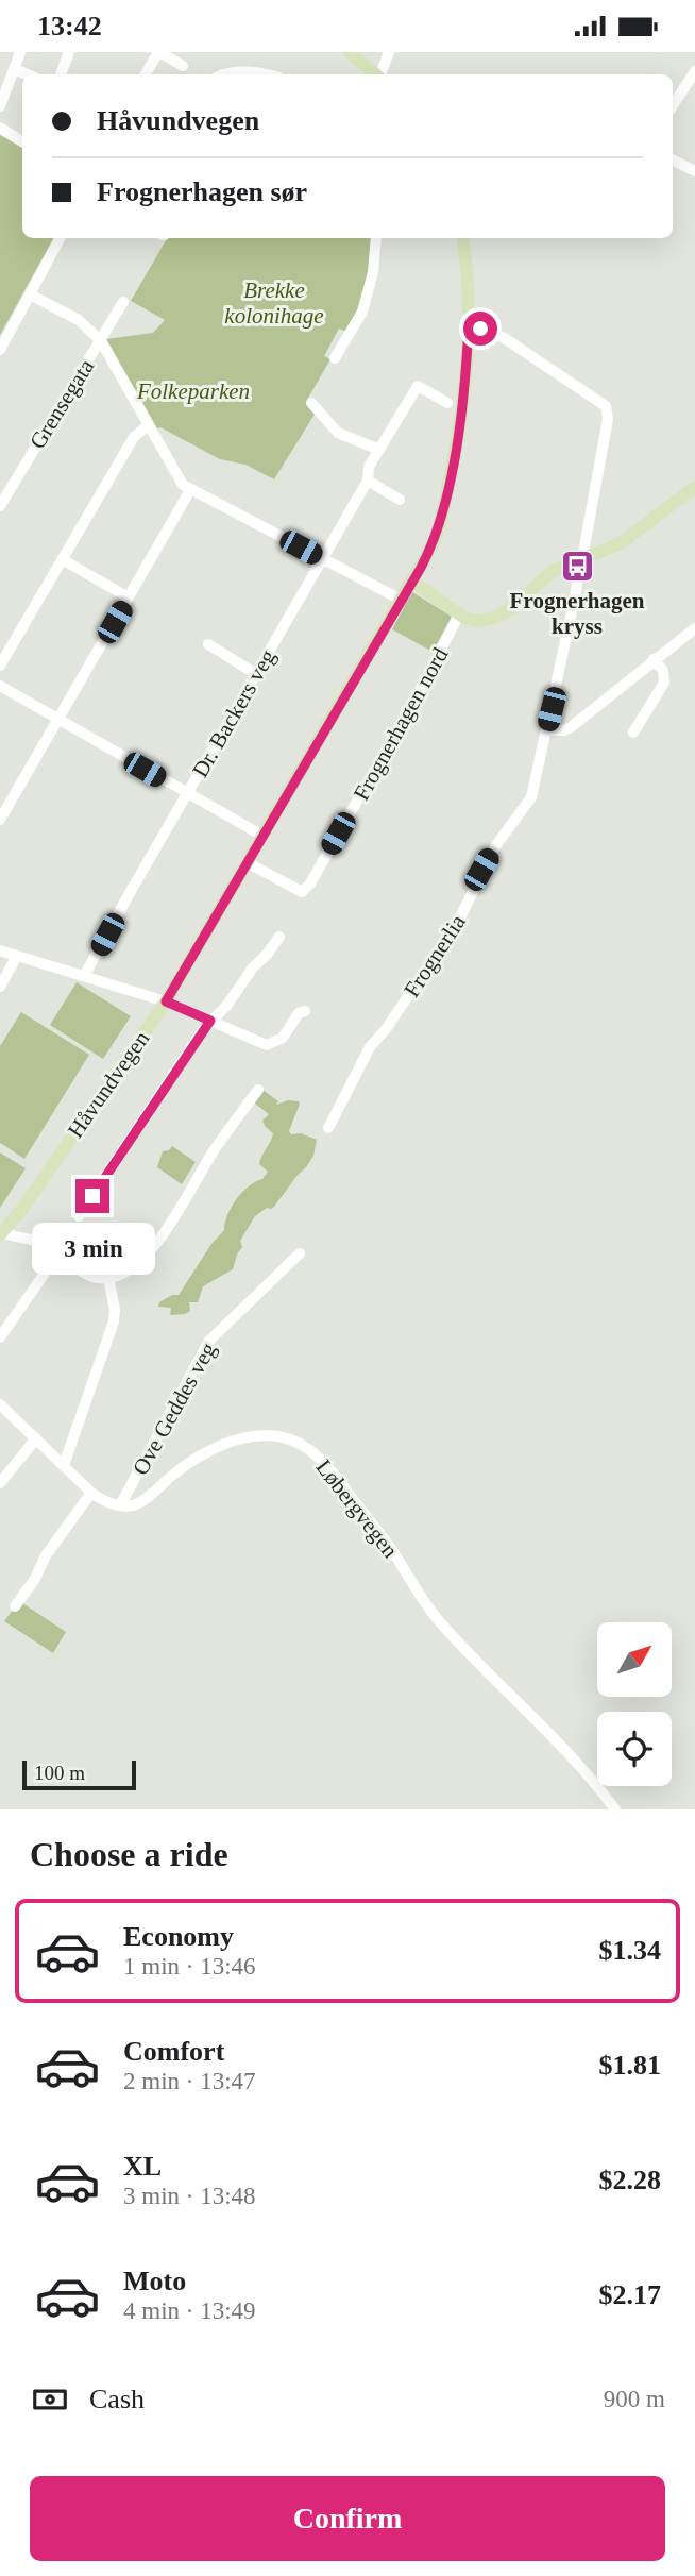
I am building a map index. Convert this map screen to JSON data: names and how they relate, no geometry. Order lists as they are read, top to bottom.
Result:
{
  "streets": {
    "main road": ["Håvundvegen"],
    "street": [
      "Grensegata",
      "Dr. Backers veg",
      "Frognerhagen nord",
      "Frognerlia",
      "Ove Geddes veg",
      "Løbergvegen"
    ]
  },
  "crossings": [
    ["Frognerhagen nord", "Håvundvegen"],
    ["Frognerlia", "Håvundvegen"],
    ["Ove Geddes veg", "Løbergvegen"]
  ],
  "parks": ["Brekke kolonihage", "Folkeparken"],
  "places": {
    "bus stop": ["Frognerhagen kryss"]
  },
  "scale_bar": "100 m",
  "north": "top right",
  "page": {
    "status": "13:42",
    "banner": ["Håvundvegen", "Frognerhagen sør"],
    "bubble": "3 min",
    "scale": "100 m",
    "heading": "Choose a ride",
    "list": [
      {
        "name": "Economy",
        "note": "1 min · 13:46",
        "value": "$1.34"
      },
      {
        "name": "Comfort",
        "note": "2 min · 13:47",
        "value": "$1.81"
      },
      {
        "name": "XL",
        "note": "3 min · 13:48",
        "value": "$2.28"
      },
      {
        "name": "Moto",
        "note": "4 min · 13:49",
        "value": "$2.17"
      }
    ],
    "pay": ["Cash", "900 m"],
    "buttons": "Confirm"
  }
}
